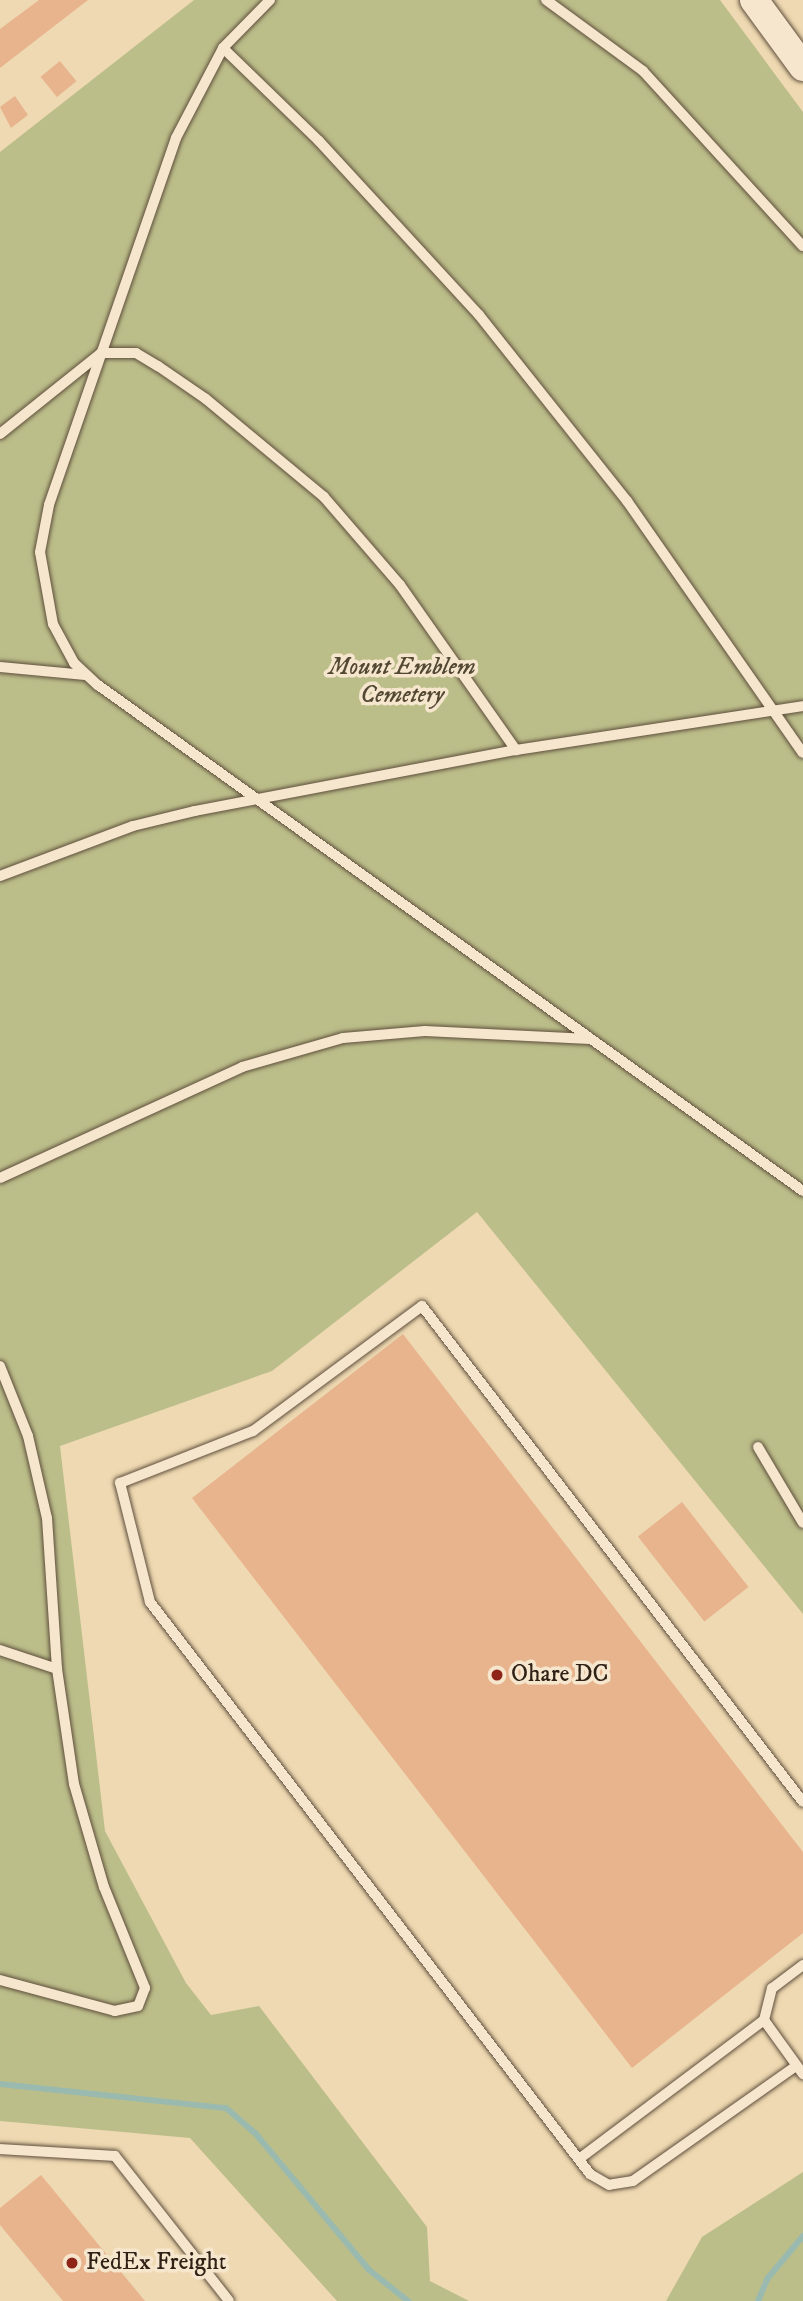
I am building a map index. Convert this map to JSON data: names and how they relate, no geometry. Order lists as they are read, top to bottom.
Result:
{
  "parks": ["Mount Emblem Cemetery"],
  "places": ["Ohare DC", "FedEx Freight"]
}
